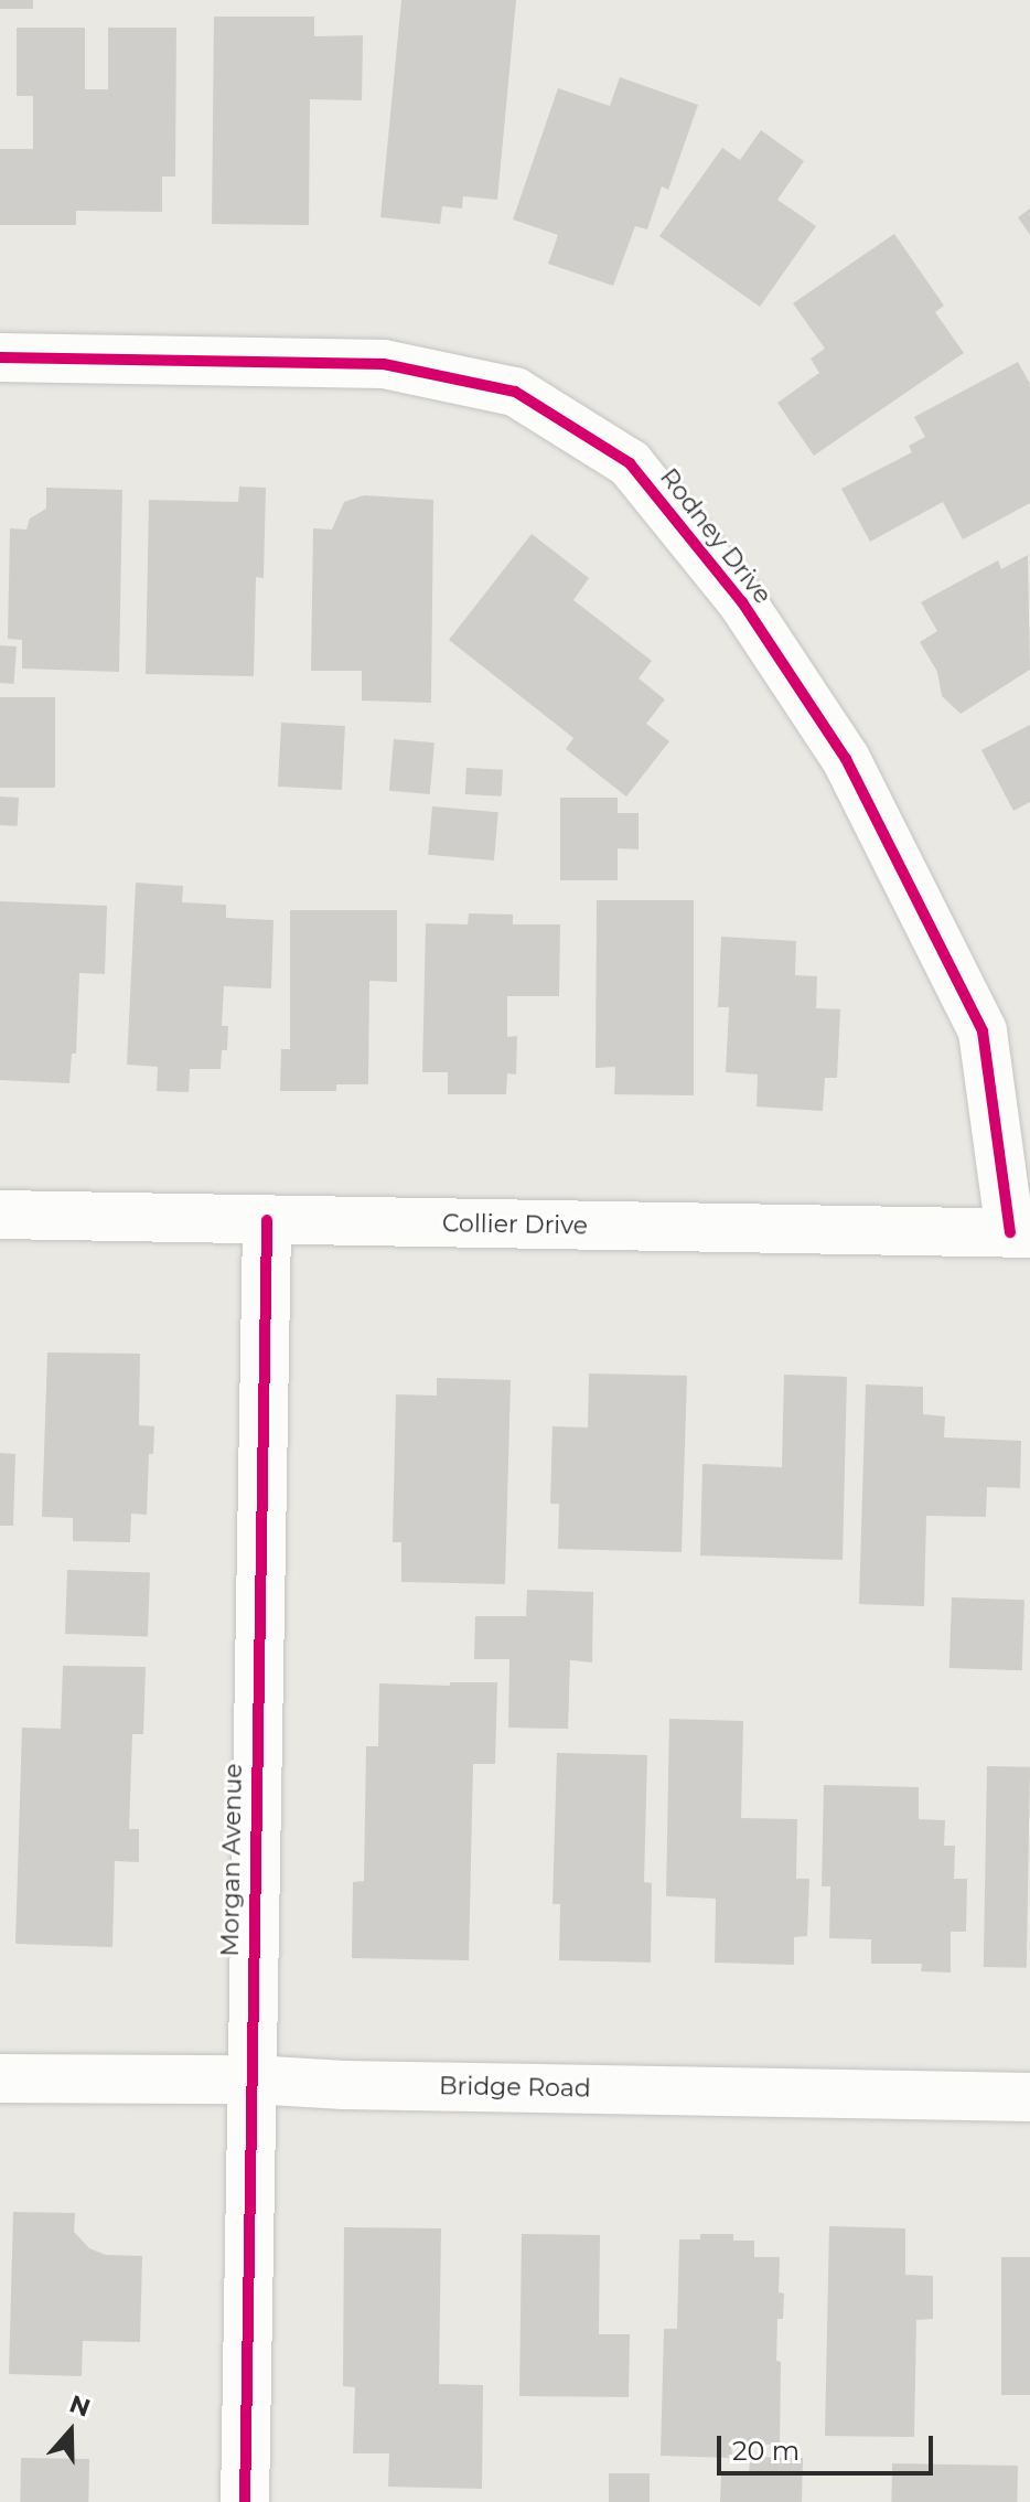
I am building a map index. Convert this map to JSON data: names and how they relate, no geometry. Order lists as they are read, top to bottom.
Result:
{
  "streets": {
    "street": [
      "Rodney Drive",
      "Collier Drive",
      "Morgan Avenue",
      "Bridge Road"
    ]
  },
  "crossings": [
    ["Rodney Drive", "Collier Drive"],
    ["Collier Drive", "Morgan Avenue"],
    ["Morgan Avenue", "Bridge Road"]
  ],
  "scale_bar": "20 m",
  "north": "top"
}
